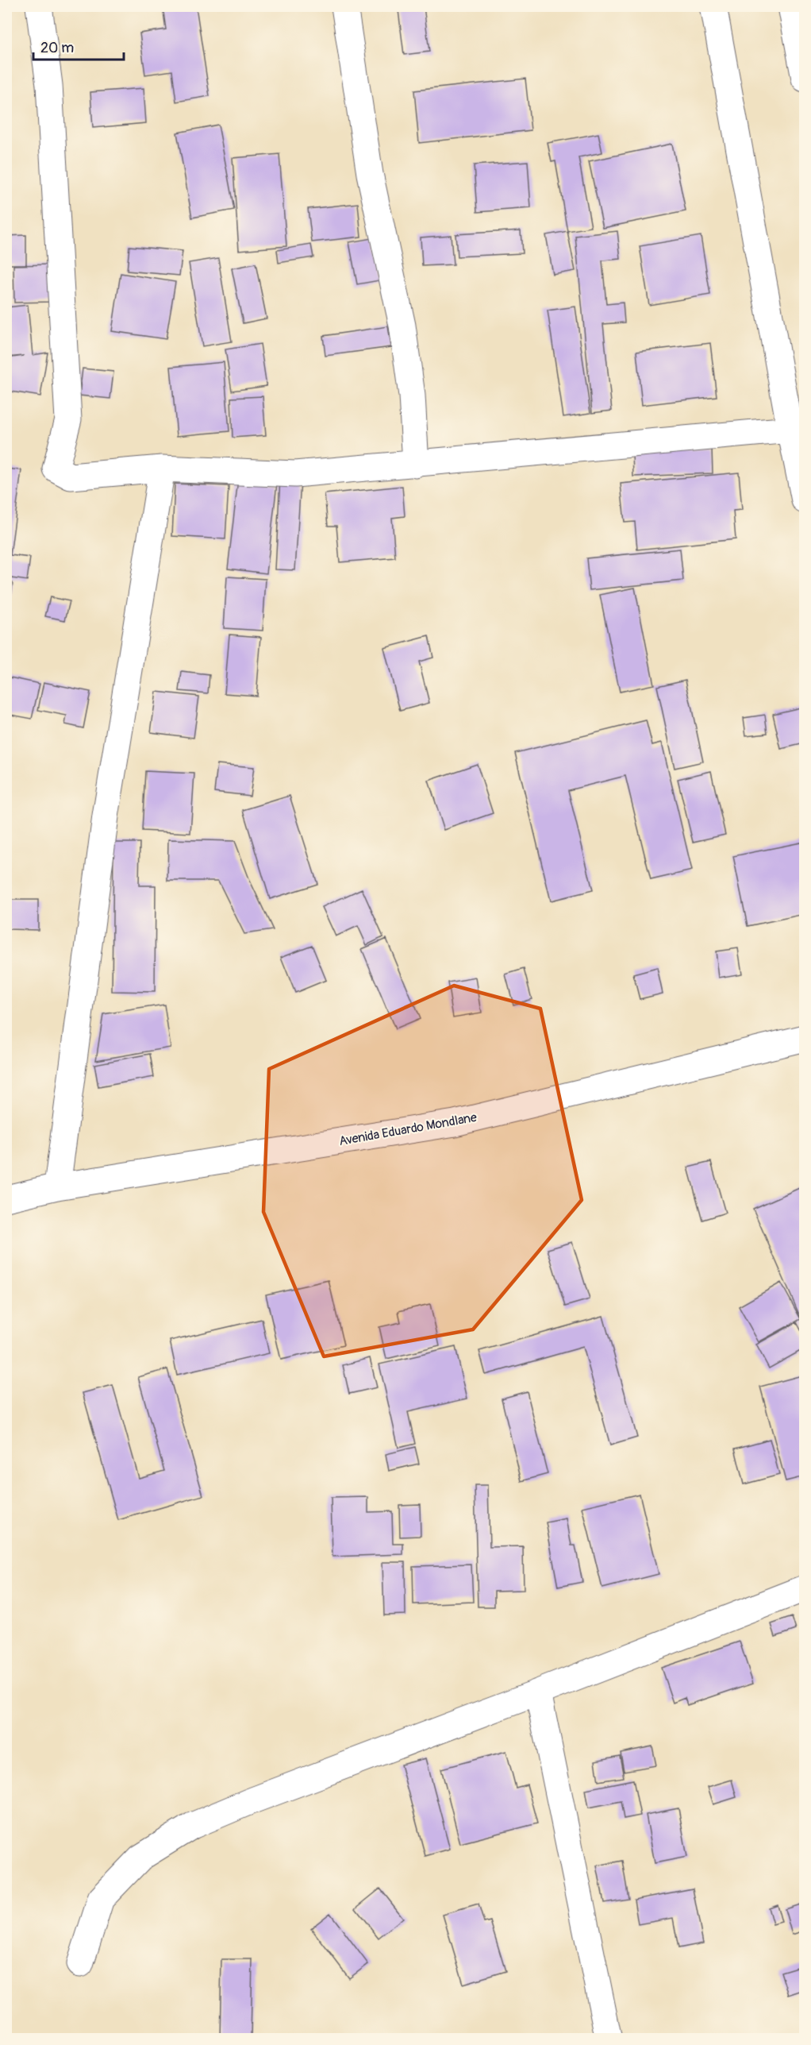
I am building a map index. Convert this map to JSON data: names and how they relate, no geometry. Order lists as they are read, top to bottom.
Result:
{
  "streets": {
    "street": ["Avenida Eduardo Mondlane"]
  },
  "scale_bar": "20 m"
}
